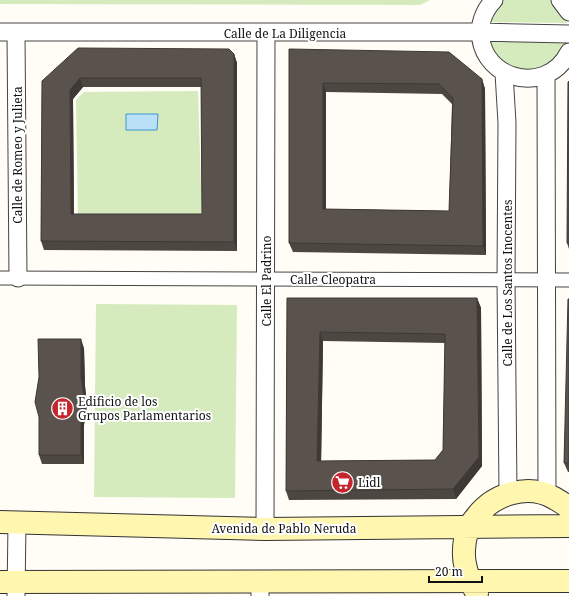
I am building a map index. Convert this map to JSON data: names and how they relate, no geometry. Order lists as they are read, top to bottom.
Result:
{
  "streets": {
    "main road": ["Avenida de Pablo Neruda"],
    "street": [
      "Calle de La Diligencia",
      "Calle de Romeo y Julieta",
      "Calle Cleopatra",
      "Calle El Padrino",
      "Calle de Los Santos Inocentes"
    ]
  },
  "crossings": [
    ["Calle de La Diligencia", "Calle de Romeo y Julieta"],
    ["Calle de La Diligencia", "Calle El Padrino"],
    ["Calle de Romeo y Julieta", "Calle Cleopatra"],
    ["Calle Cleopatra", "Calle El Padrino"],
    ["Calle Cleopatra", "Calle de Los Santos Inocentes"],
    ["Calle El Padrino", "Avenida de Pablo Neruda"]
  ],
  "places": {
    "building": ["Edificio de los Grupos Parlamentarios"],
    "supermarket": ["Lidl"]
  },
  "scale_bar": "20 m"
}
